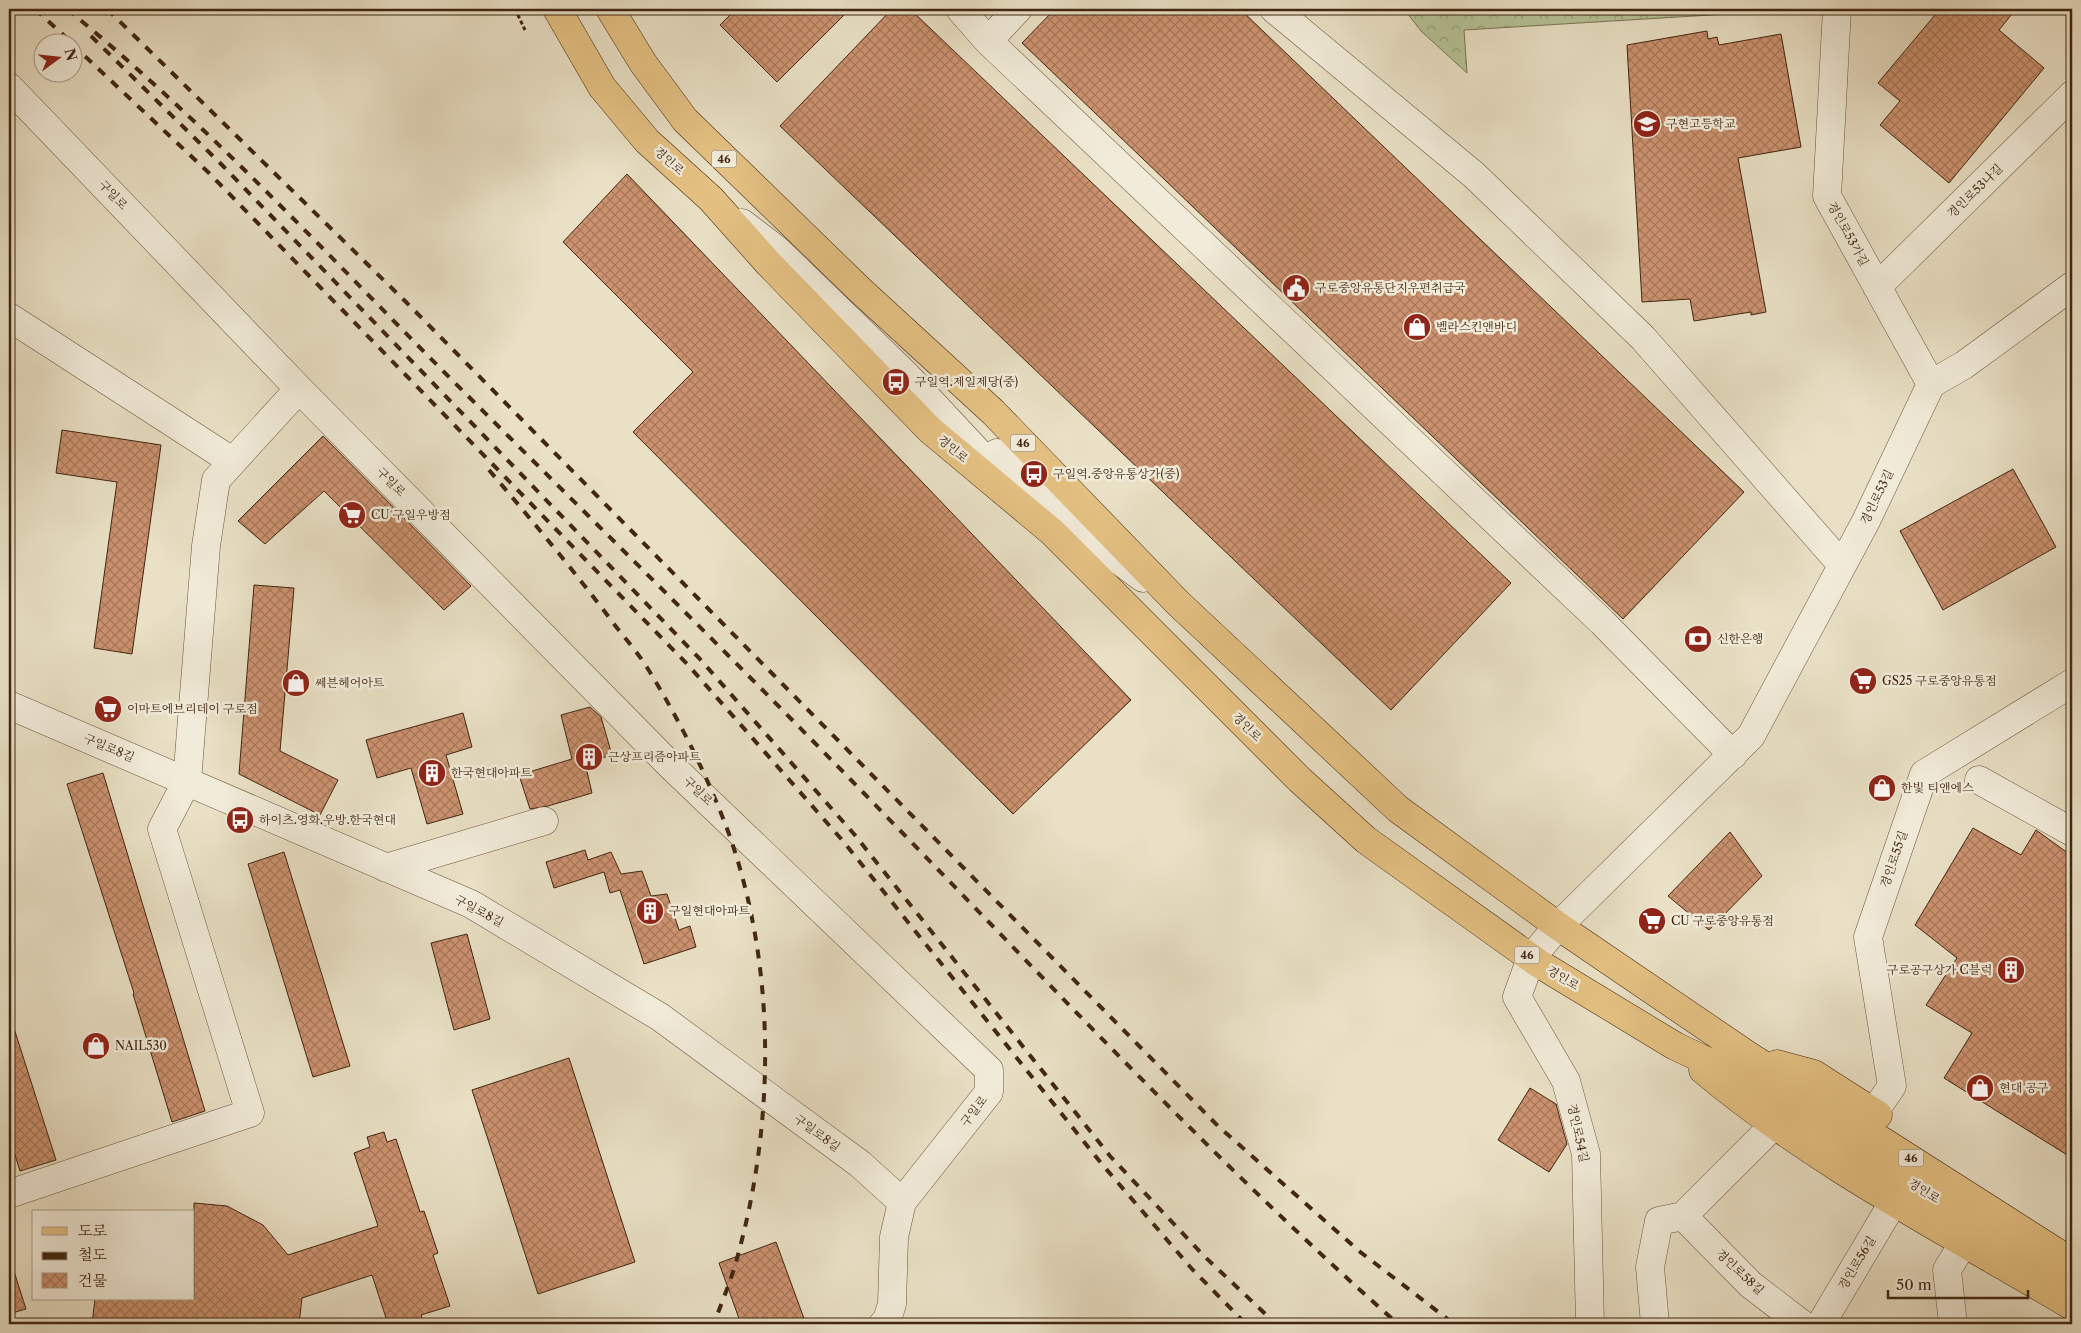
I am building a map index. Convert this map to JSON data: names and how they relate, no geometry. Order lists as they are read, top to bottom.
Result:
{
  "streets": {
    "main road": ["46", "경인로"],
    "street": [
      "경인로53나길",
      "구일로",
      "경인로53가길",
      "경인로53길",
      "구일로8길",
      "경인로55길",
      "경인로54길",
      "경인로56길",
      "경인로58길"
    ]
  },
  "crossings": [
    ["경인로", "경인로53길"],
    ["경인로", "경인로54길"],
    ["경인로53나길", "경인로53가길"],
    ["구일로", "구일로8길"],
    ["경인로53가길", "경인로53길"],
    ["경인로53길", "경인로54길"]
  ],
  "places": {
    "school or university": ["구현고등학교"],
    "public building": ["구로중앙유통단지우편취급국"],
    "shop": [
      "벨라스킨앤바디",
      "쎄븐헤어아트",
      "한빛 티앤에스",
      "NAIL530",
      "현대 공구"
    ],
    "bus stop": ["구일역.제일제당(중)", "구일역.중앙유통상가(중)", "하이츠.영화.우방.한국현대"],
    "supermarket": [
      "CU 구일우방점",
      "GS25 구로중앙유통점",
      "이마트에브리데이 구로점",
      "CU 구로중앙유통점"
    ],
    "bank": ["신한은행"],
    "building": [
      "근상프리즘아파트",
      "한국현대아파트",
      "구일현대아파트",
      "구로공구상가 C블럭"
    ]
  },
  "legend": ["도로", "철도", "건물"],
  "scale_bar": "50 m",
  "north": "right"
}
